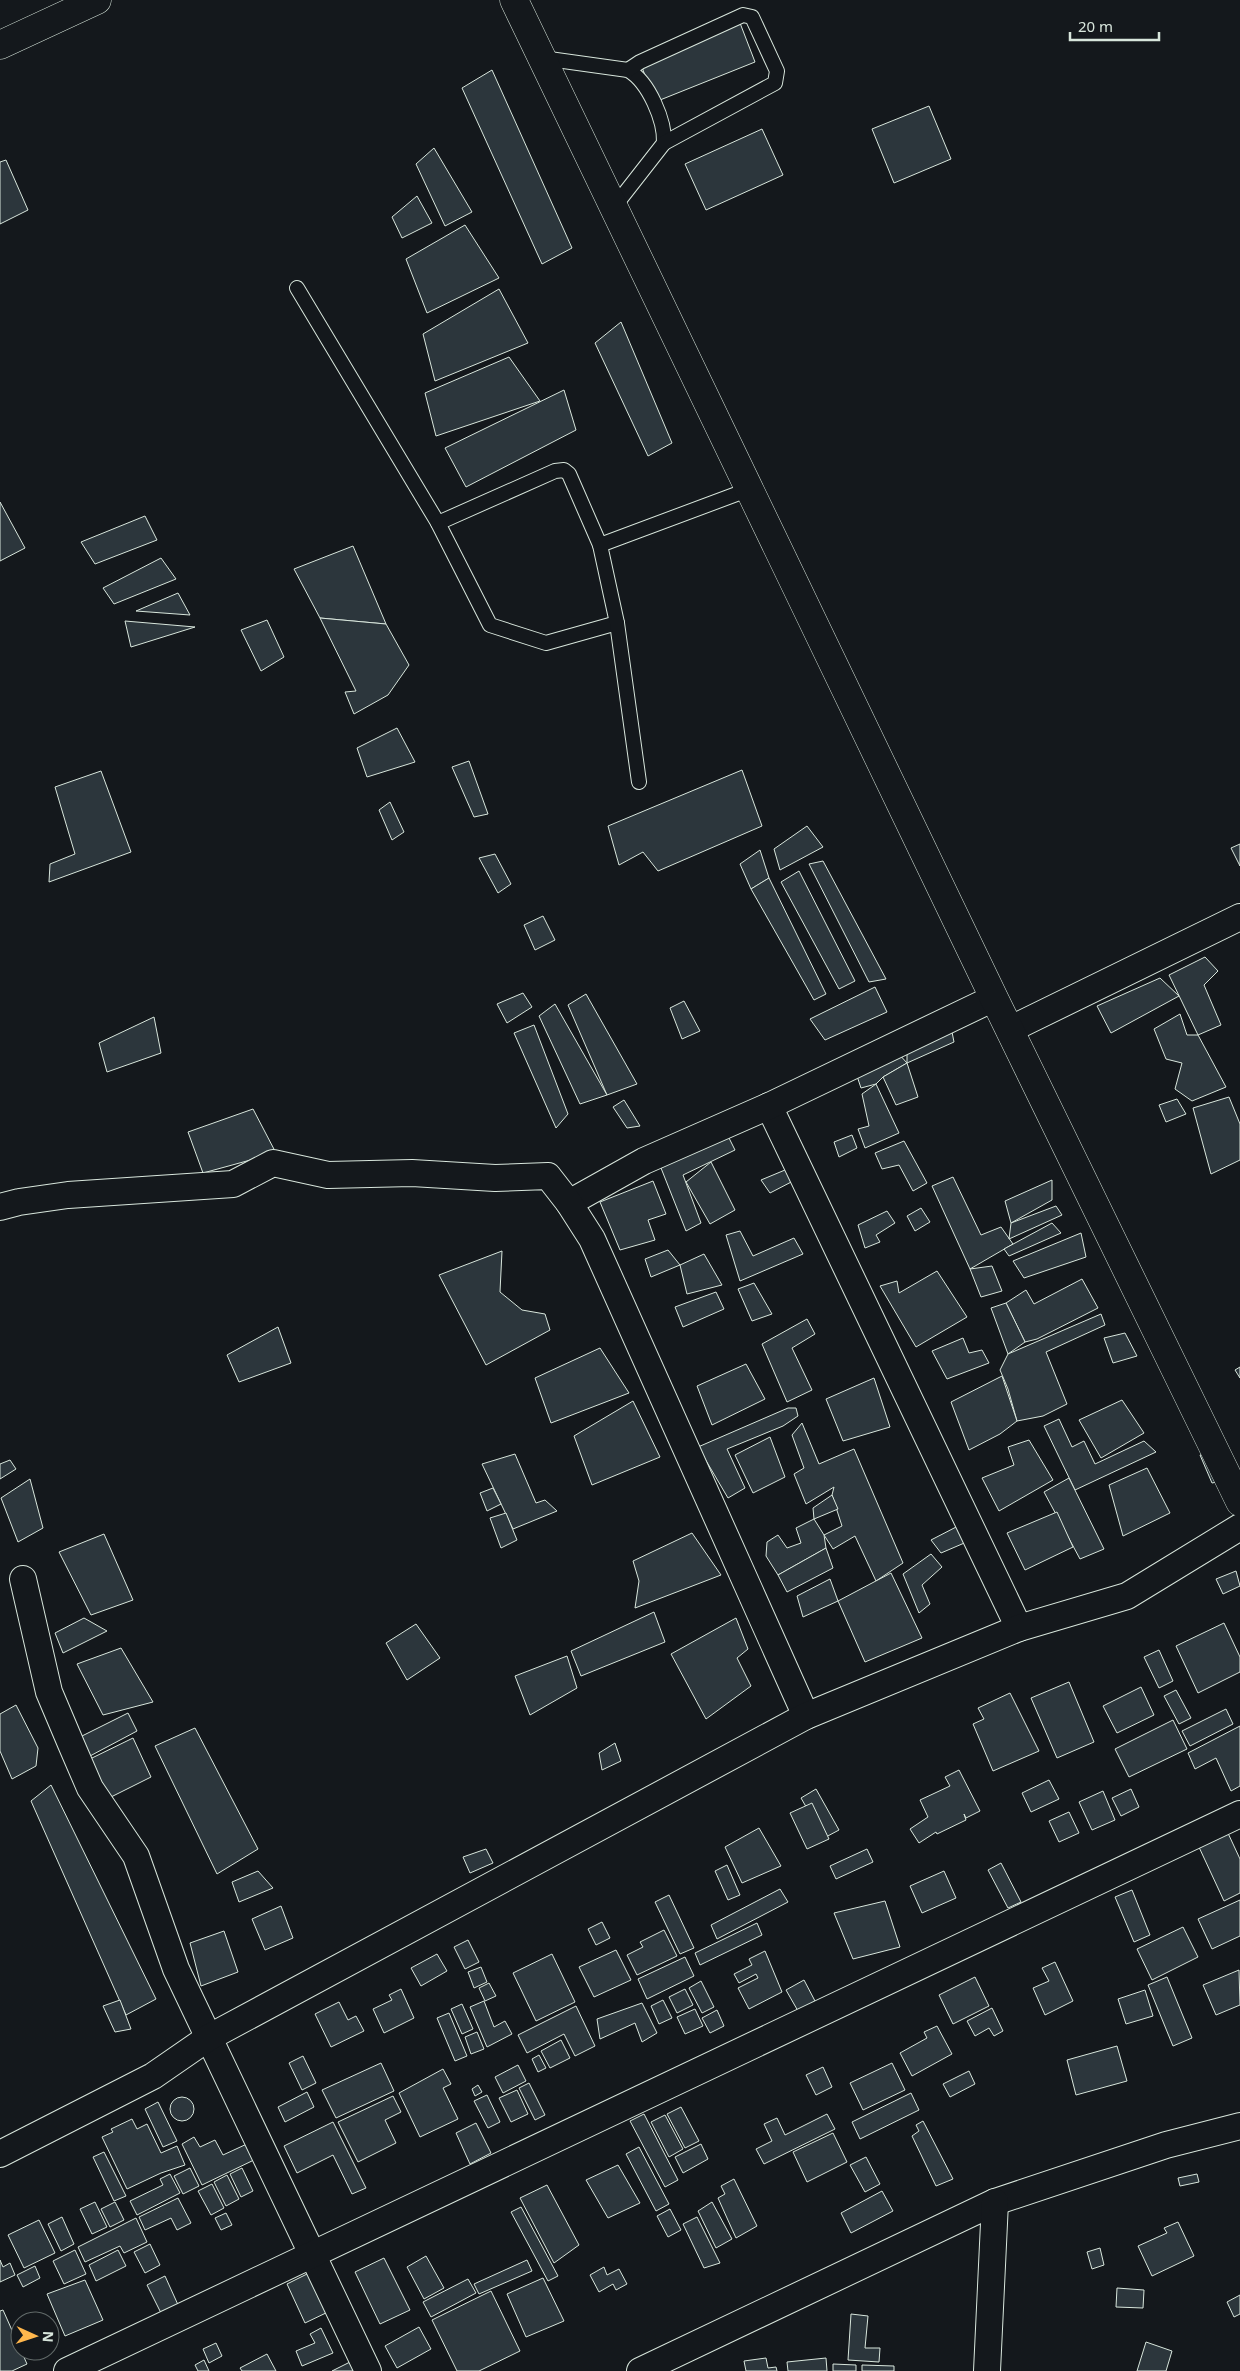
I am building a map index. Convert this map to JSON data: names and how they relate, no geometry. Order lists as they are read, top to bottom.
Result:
{
  "scale_bar": "20 m",
  "north": "right"
}
